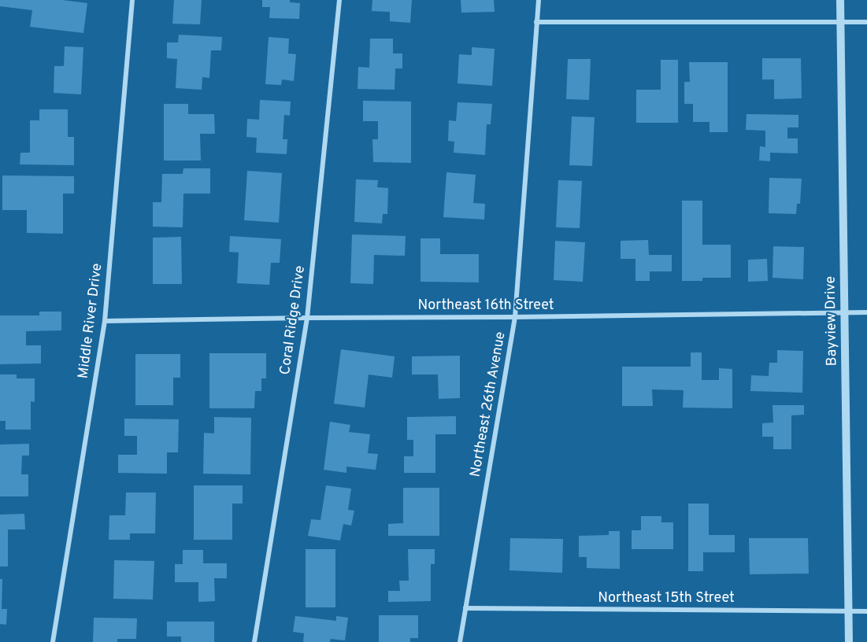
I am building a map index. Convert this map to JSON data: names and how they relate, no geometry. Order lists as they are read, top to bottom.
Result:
{
  "streets": {
    "street": [
      "Northeast 16th Street",
      "Coral Ridge Drive",
      "Middle River Drive",
      "Bayview Drive",
      "Northeast 26th Avenue",
      "Northeast 15th Street"
    ]
  },
  "crossings": [
    ["Northeast 16th Street", "Coral Ridge Drive"],
    ["Northeast 16th Street", "Middle River Drive"],
    ["Northeast 16th Street", "Bayview Drive"],
    ["Northeast 16th Street", "Northeast 26th Avenue"],
    ["Bayview Drive", "Northeast 15th Street"],
    ["Northeast 26th Avenue", "Northeast 15th Street"]
  ]
}
